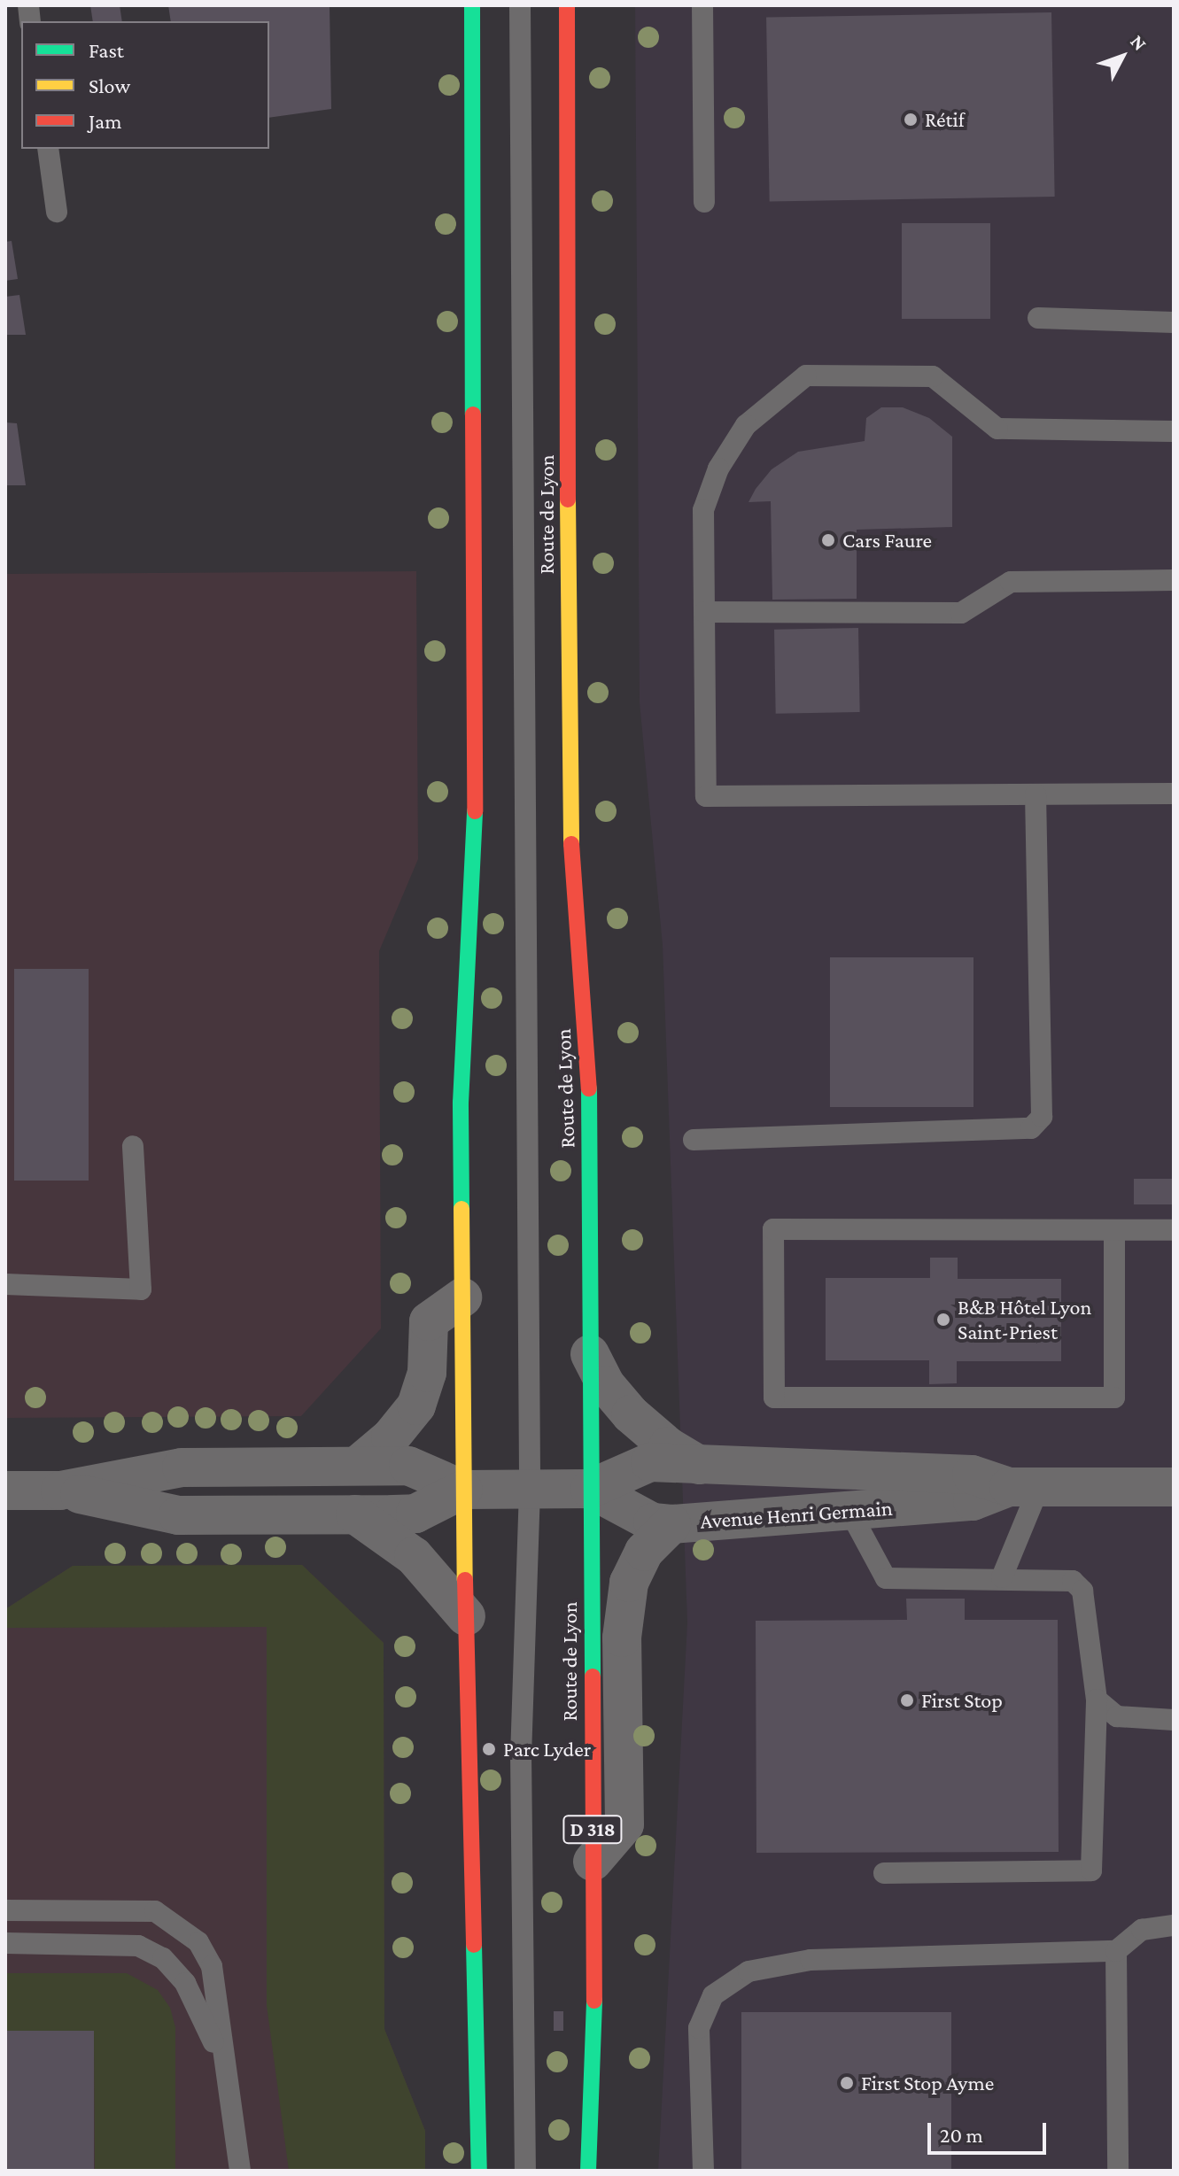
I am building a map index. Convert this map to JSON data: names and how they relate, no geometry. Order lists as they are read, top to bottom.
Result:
{
  "streets": {
    "main road": ["Route de Lyon", "D 318"],
    "street": ["Avenue Henri Germain"]
  },
  "crossings": [
    ["Route de Lyon", "Avenue Henri Germain"]
  ],
  "places": [
    "Rétif",
    "Cars Faure",
    "B&B Hôtel Lyon Saint-Priest",
    "First Stop",
    "Parc Lyder",
    "First Stop Ayme"
  ],
  "legend": ["Fast", "Slow", "Jam"],
  "scale_bar": "20 m",
  "north": "top right"
}
